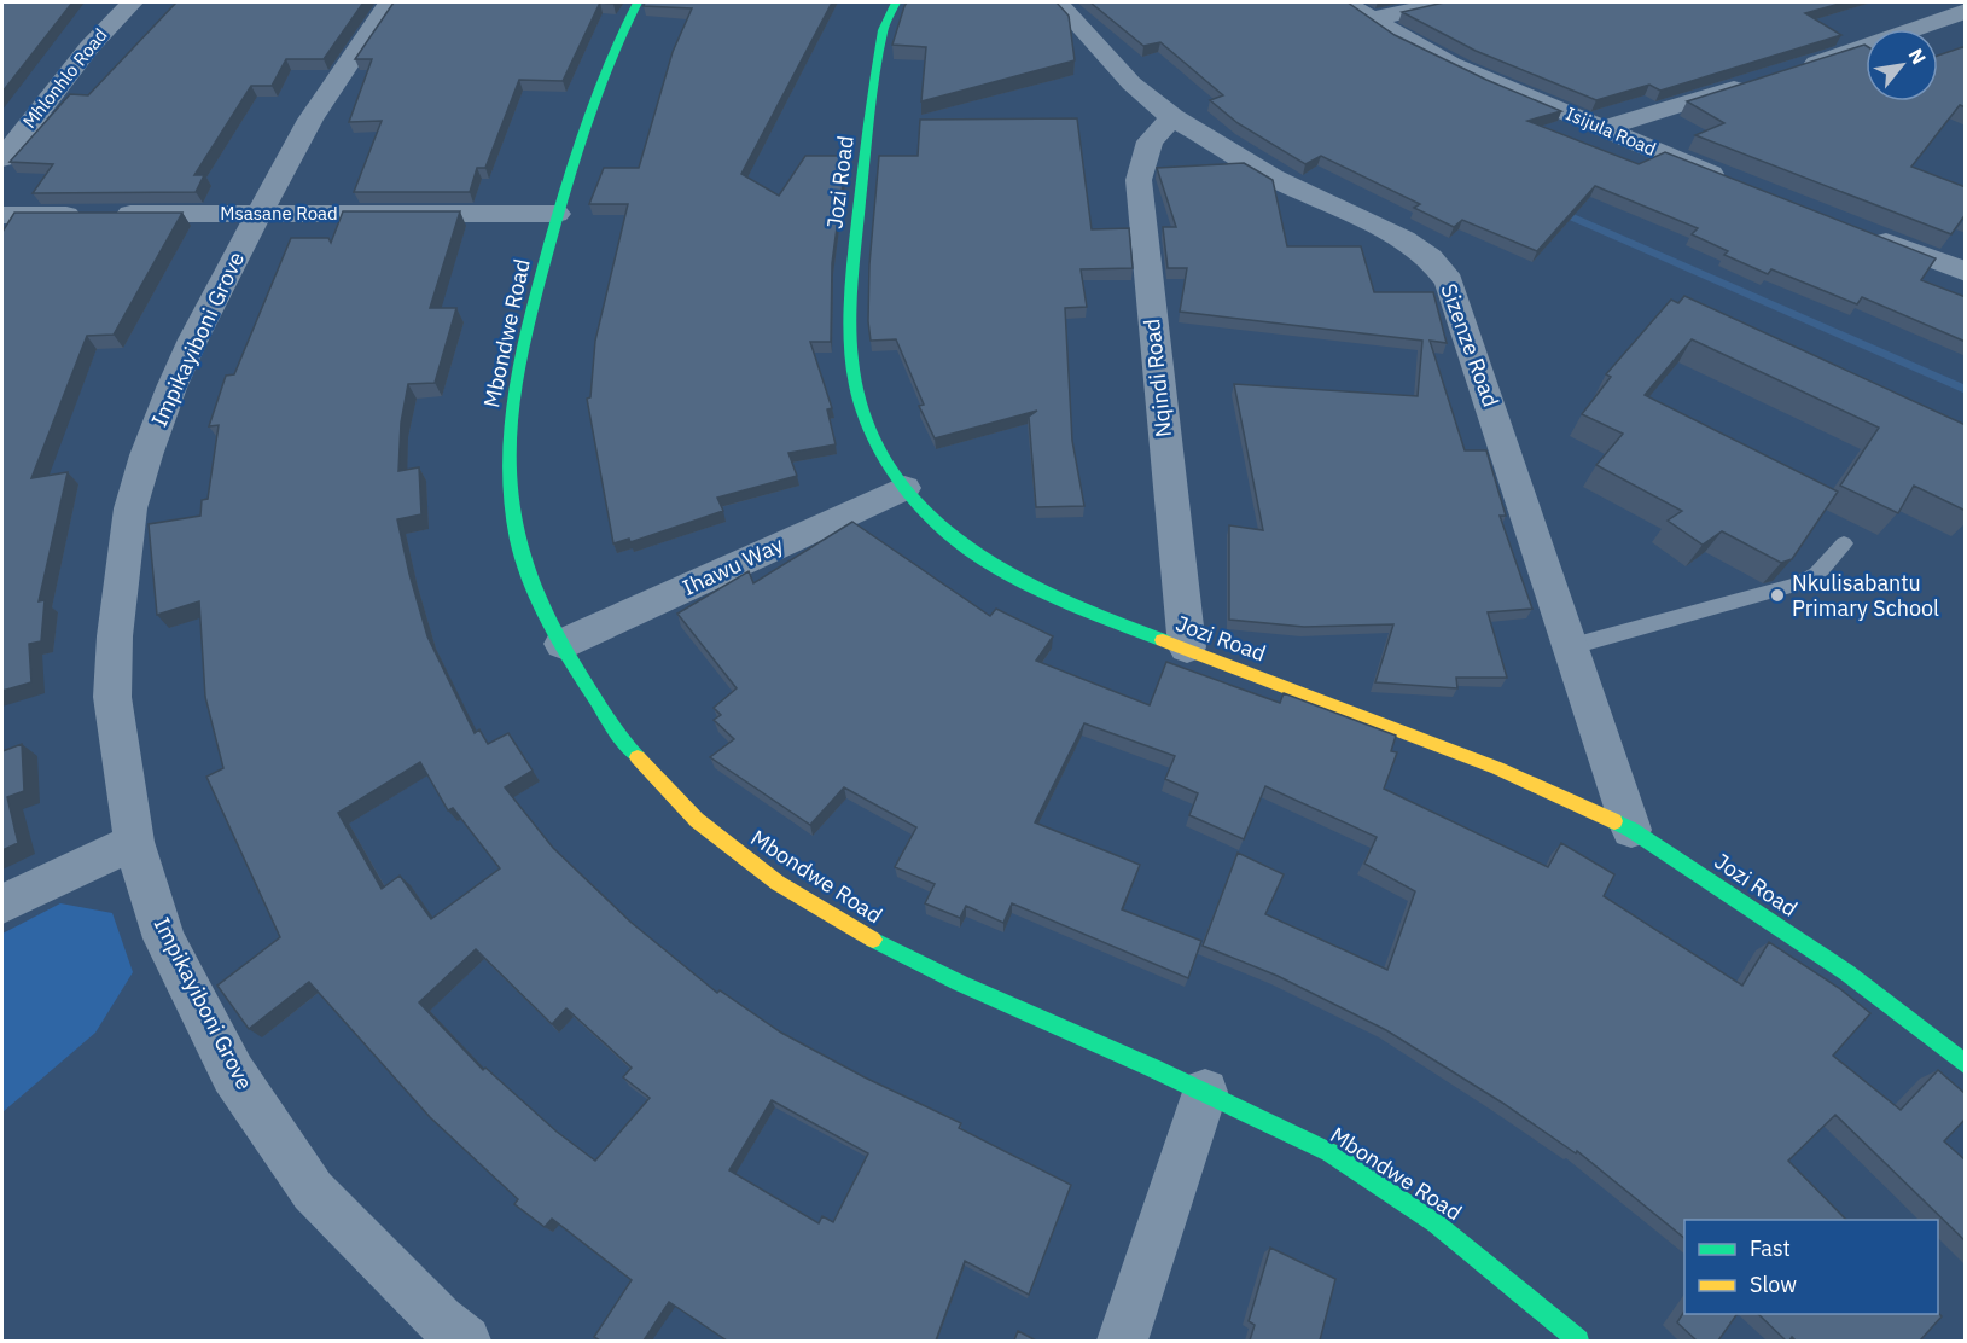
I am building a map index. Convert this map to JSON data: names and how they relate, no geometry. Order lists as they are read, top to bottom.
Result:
{
  "streets": {
    "street": [
      "Mhlonhlo Road",
      "Isijula Road",
      "Jozi Road",
      "Msasane Road",
      "Mbondwe Road",
      "Impikayiboni Grove",
      "Sizenze Road",
      "Nqindi Road",
      "Ihawu Way"
    ]
  },
  "crossings": [
    ["Jozi Road", "Sizenze Road"],
    ["Jozi Road", "Nqindi Road"],
    ["Jozi Road", "Ihawu Way"],
    ["Msasane Road", "Mbondwe Road"],
    ["Msasane Road", "Impikayiboni Grove"],
    ["Mbondwe Road", "Ihawu Way"],
    ["Sizenze Road", "Nqindi Road"]
  ],
  "places": ["Nkulisabantu Primary School"],
  "legend": ["Fast", "Slow"],
  "north": "top right"
}
